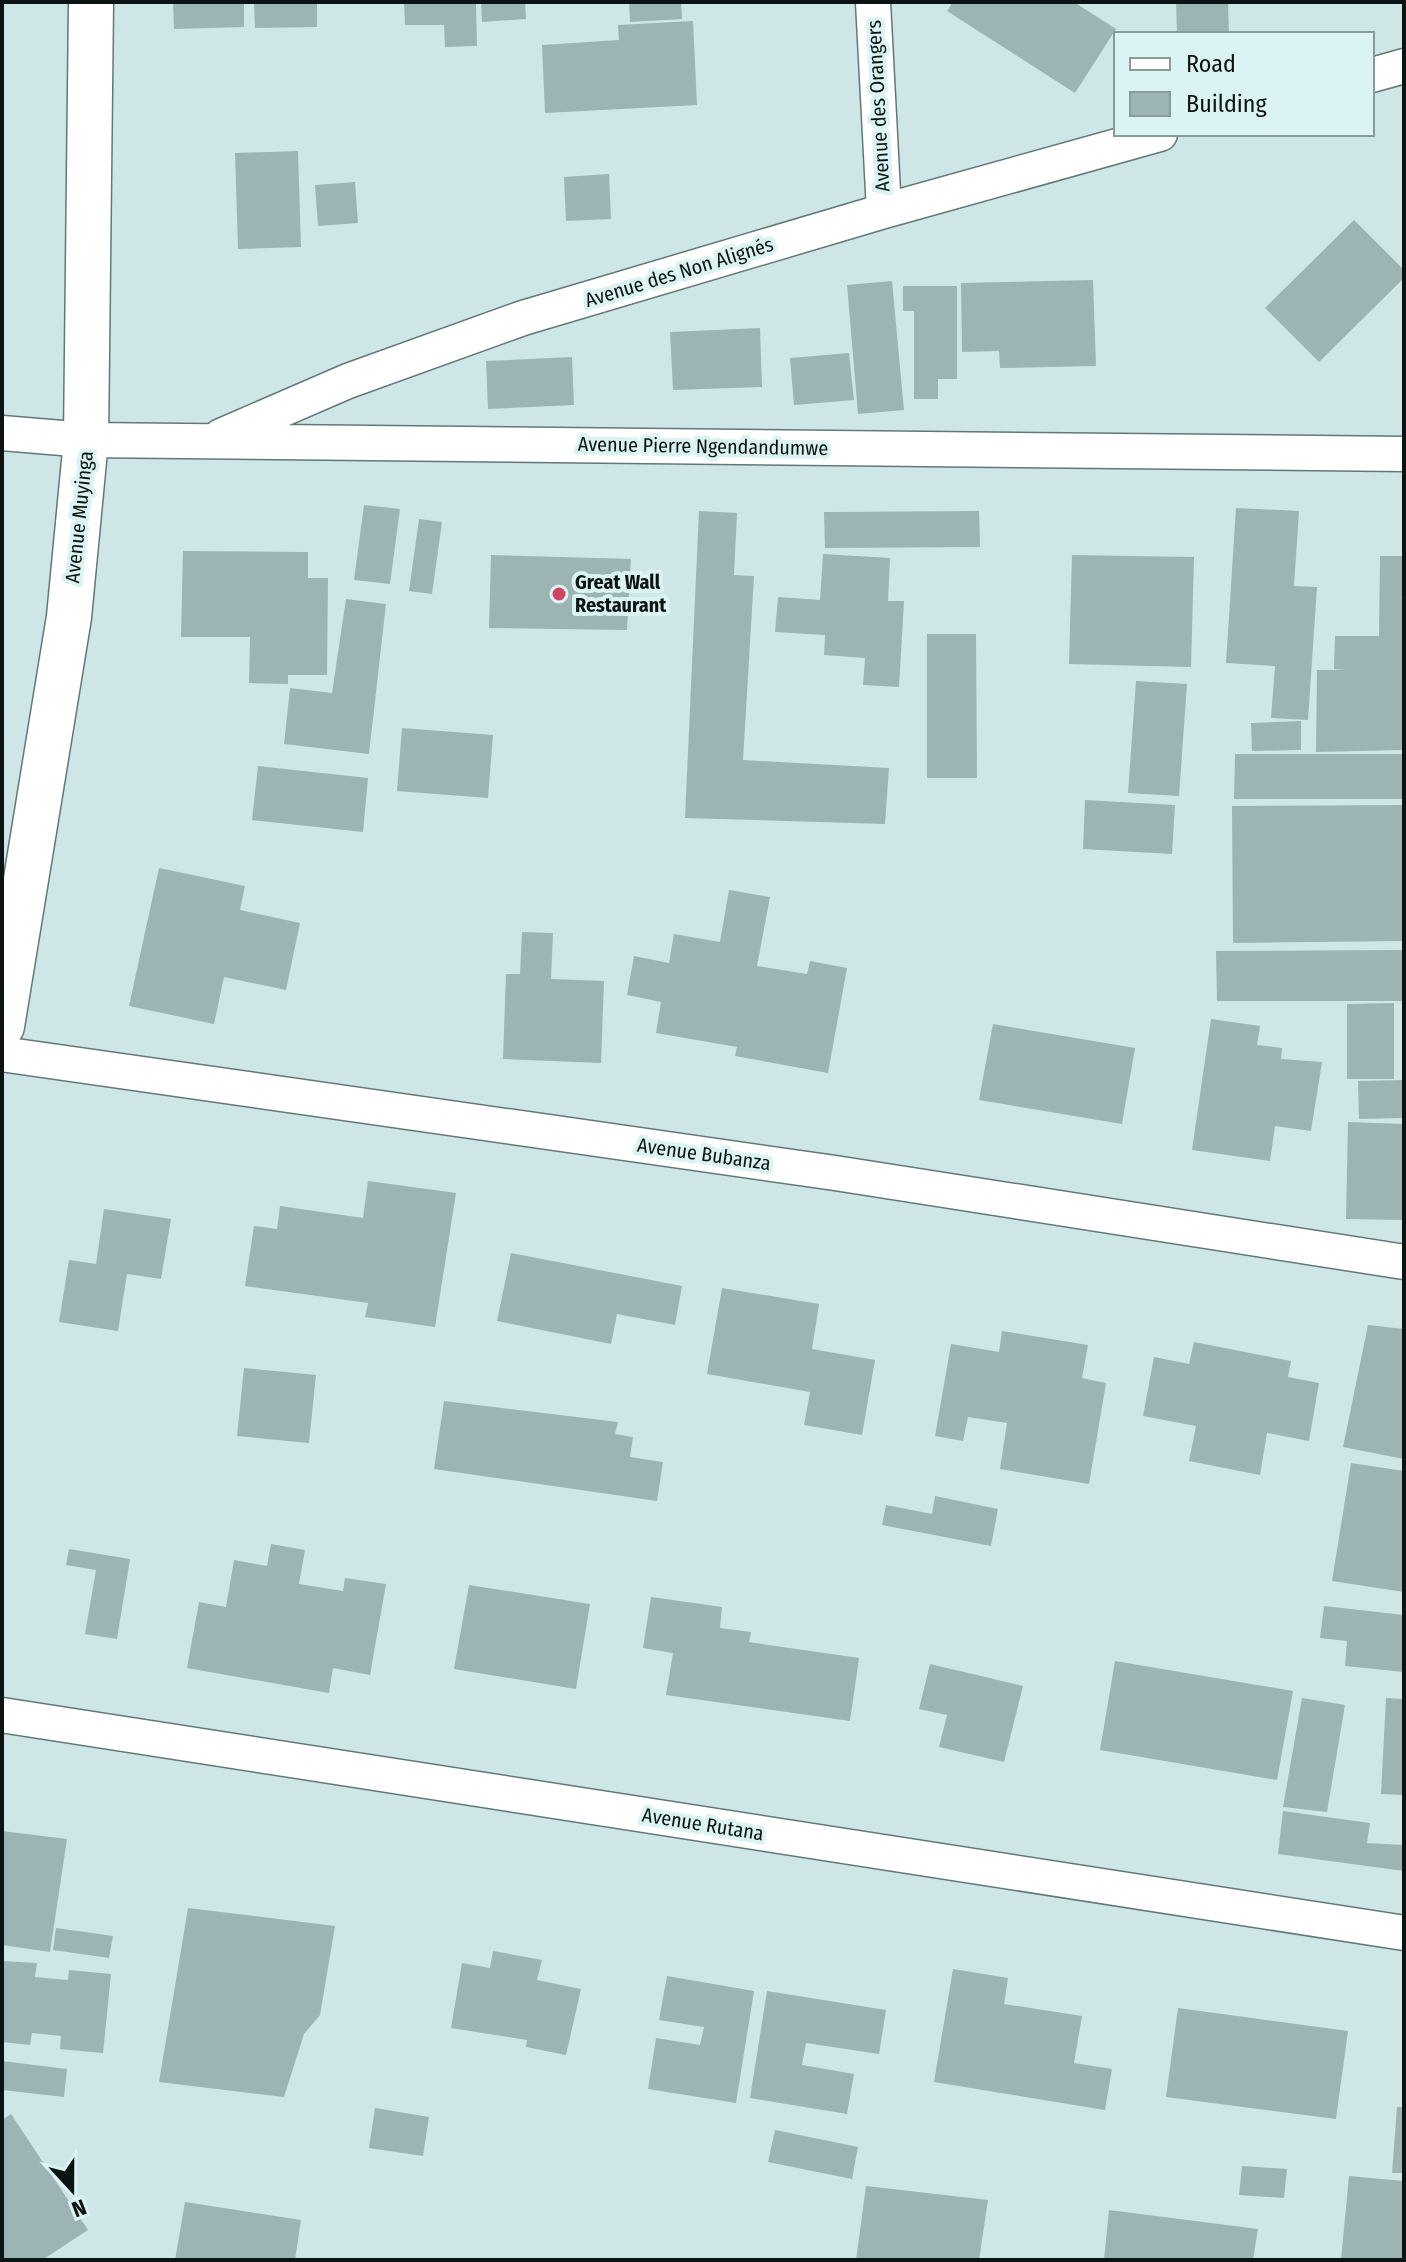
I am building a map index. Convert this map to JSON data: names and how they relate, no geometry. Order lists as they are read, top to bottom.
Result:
{
  "streets": {
    "street": [
      "Avenue des Orangers",
      "Avenue des Non Alignés",
      "Avenue Pierre Ngendandumwe",
      "Avenue Muyinga",
      "Avenue Bubanza",
      "Avenue Rutana"
    ]
  },
  "crossings": [
    ["Avenue des Orangers", "Avenue des Non Alignés"],
    ["Avenue des Non Alignés", "Avenue Pierre Ngendandumwe"],
    ["Avenue Pierre Ngendandumwe", "Avenue Muyinga"]
  ],
  "places": ["Great Wall Restaurant"],
  "legend": ["Road", "Building"],
  "north": "bottom"
}
